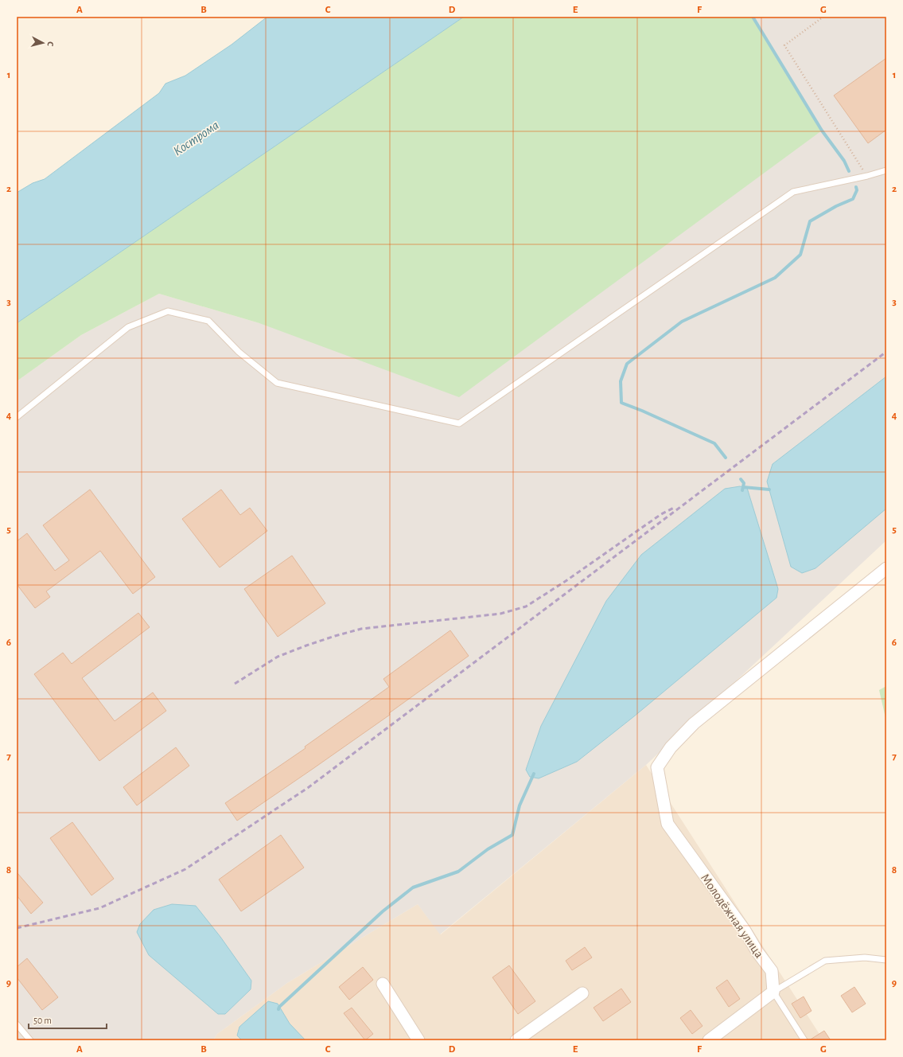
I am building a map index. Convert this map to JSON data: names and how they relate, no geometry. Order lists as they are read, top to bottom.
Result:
{
  "streets": {
    "street": ["Молодёжная улица"]
  },
  "water": ["Кострома"],
  "scale_bar": "50 m",
  "north": "right",
  "grid": {
    "columns": [
      "A",
      "B",
      "C",
      "D",
      "E",
      "F",
      "G"
    ],
    "rows": [
      "1",
      "2",
      "3",
      "4",
      "5",
      "6",
      "7",
      "8",
      "9"
    ]
  }
}
